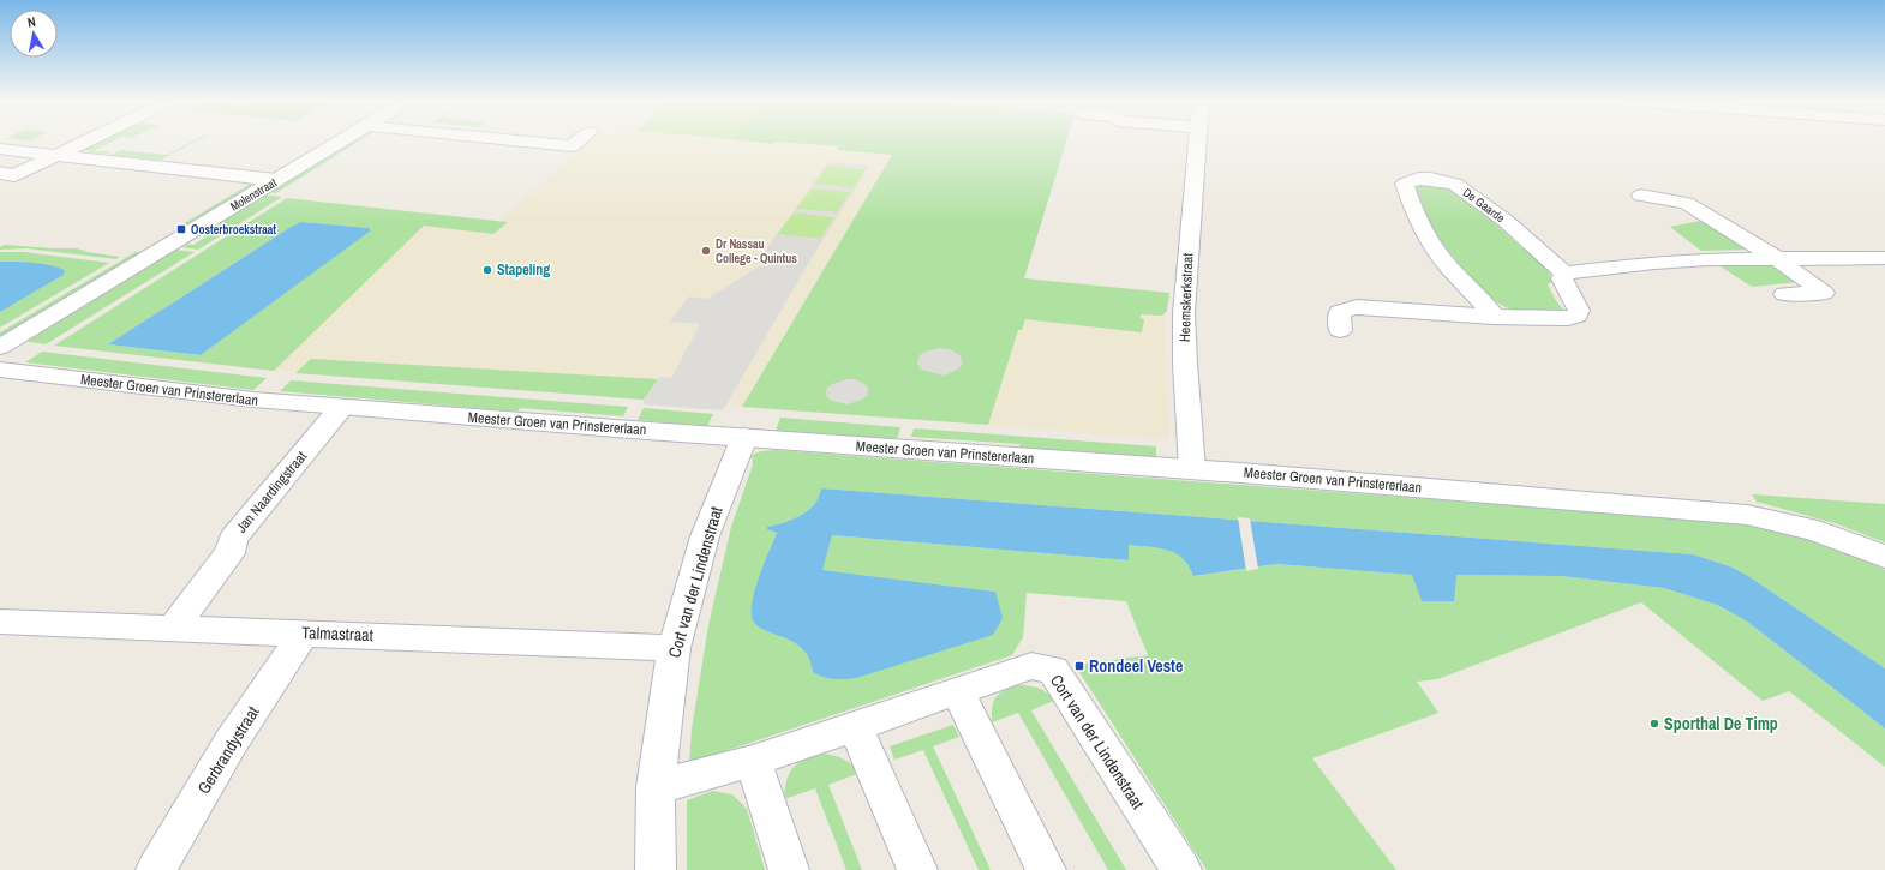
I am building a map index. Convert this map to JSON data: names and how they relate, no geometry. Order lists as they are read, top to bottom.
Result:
{
  "streets": {
    "street": [
      "Molenstraat",
      "De Gaarde",
      "Heemskerkstraat",
      "Meester Groen van Prinstererlaan",
      "Jan Naardingstraat",
      "Cort van der Lindenstraat",
      "Talmastraat",
      "Gerbrandystraat"
    ]
  },
  "crossings": [
    ["Heemskerkstraat", "Meester Groen van Prinstererlaan"],
    ["Meester Groen van Prinstererlaan", "Jan Naardingstraat"],
    ["Meester Groen van Prinstererlaan", "Cort van der Lindenstraat"],
    ["Jan Naardingstraat", "Talmastraat"],
    ["Cort van der Lindenstraat", "Talmastraat"],
    ["Talmastraat", "Gerbrandystraat"]
  ],
  "places": {
    "transit": ["Oosterbroekstraat", "Rondeel Veste"],
    "other": ["Dr Nassau College - Quintus", "Stapeling", "Sporthal De Timp"]
  },
  "north": "top"
}
